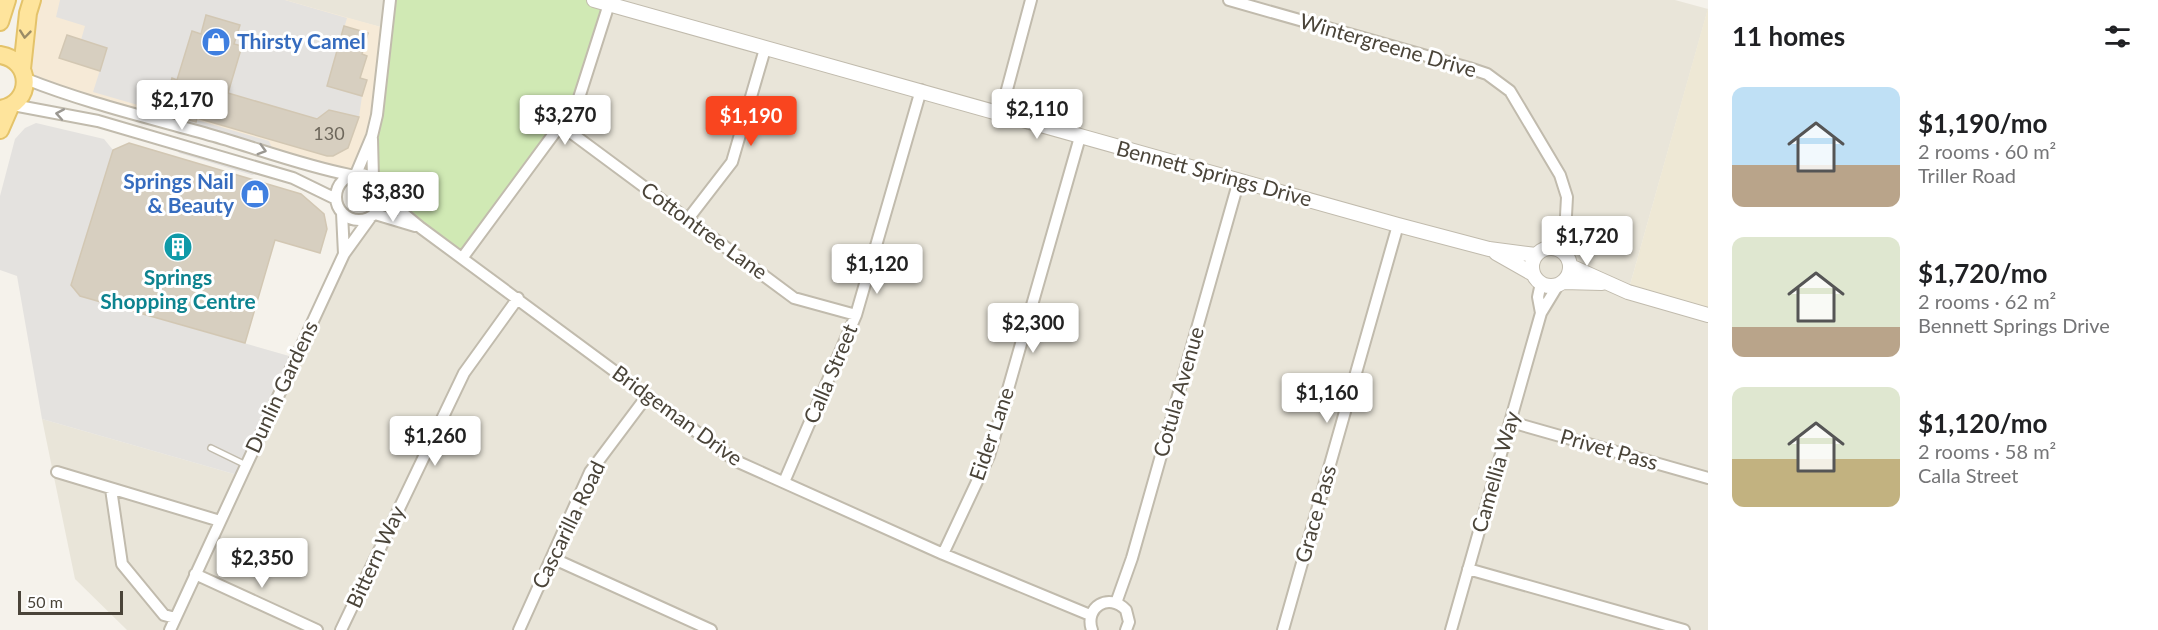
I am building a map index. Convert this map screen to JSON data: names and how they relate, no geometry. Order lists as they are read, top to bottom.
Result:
{
  "streets": {
    "street": [
      "Wintergreene Drive",
      "Bennett Springs Drive",
      "Cottontree Lane",
      "Calla Street",
      "Dunlin Gardens",
      "Cotula Avenue",
      "Bridgeman Drive",
      "Eider Lane",
      "Privet Pass",
      "Camellia Way",
      "Grace Pass",
      "Cascarilla Road",
      "Bittern Way"
    ]
  },
  "crossings": [
    ["Wintergreene Drive", "Bennett Springs Drive"],
    ["Wintergreene Drive", "Camellia Way"],
    ["Bennett Springs Drive", "Calla Street"],
    ["Bennett Springs Drive", "Cotula Avenue"],
    ["Bennett Springs Drive", "Eider Lane"],
    ["Bennett Springs Drive", "Camellia Way"],
    ["Bennett Springs Drive", "Grace Pass"],
    ["Cottontree Lane", "Calla Street"],
    ["Calla Street", "Bridgeman Drive"],
    ["Dunlin Gardens", "Bridgeman Drive"],
    ["Bridgeman Drive", "Eider Lane"],
    ["Bridgeman Drive", "Cascarilla Road"],
    ["Bridgeman Drive", "Bittern Way"],
    ["Privet Pass", "Camellia Way"]
  ],
  "places": {
    "shop": ["Thirsty Camel", "Springs Nail & Beauty"],
    "building": ["Springs Shopping Centre"]
  },
  "house_numbers": ["130"],
  "scale_bar": "50 m",
  "page": {
    "heading": "11 homes",
    "list": [
      {
        "name": "$1,190/mo",
        "note": "2 rooms · 60 m² · Triller Road"
      },
      {
        "name": "$1,720/mo",
        "note": "2 rooms · 62 m² · Bennett Springs Drive"
      },
      {
        "name": "$1,120/mo",
        "note": "2 rooms · 58 m² · Calla Street"
      }
    ],
    "price": [
      "$2,170",
      "$2,110",
      "$3,270",
      "$1,190",
      "$3,830",
      "$1,720",
      "$1,120",
      "$2,300",
      "$1,160",
      "$1,260",
      "$2,350"
    ],
    "scale": "50 m"
  }
}
